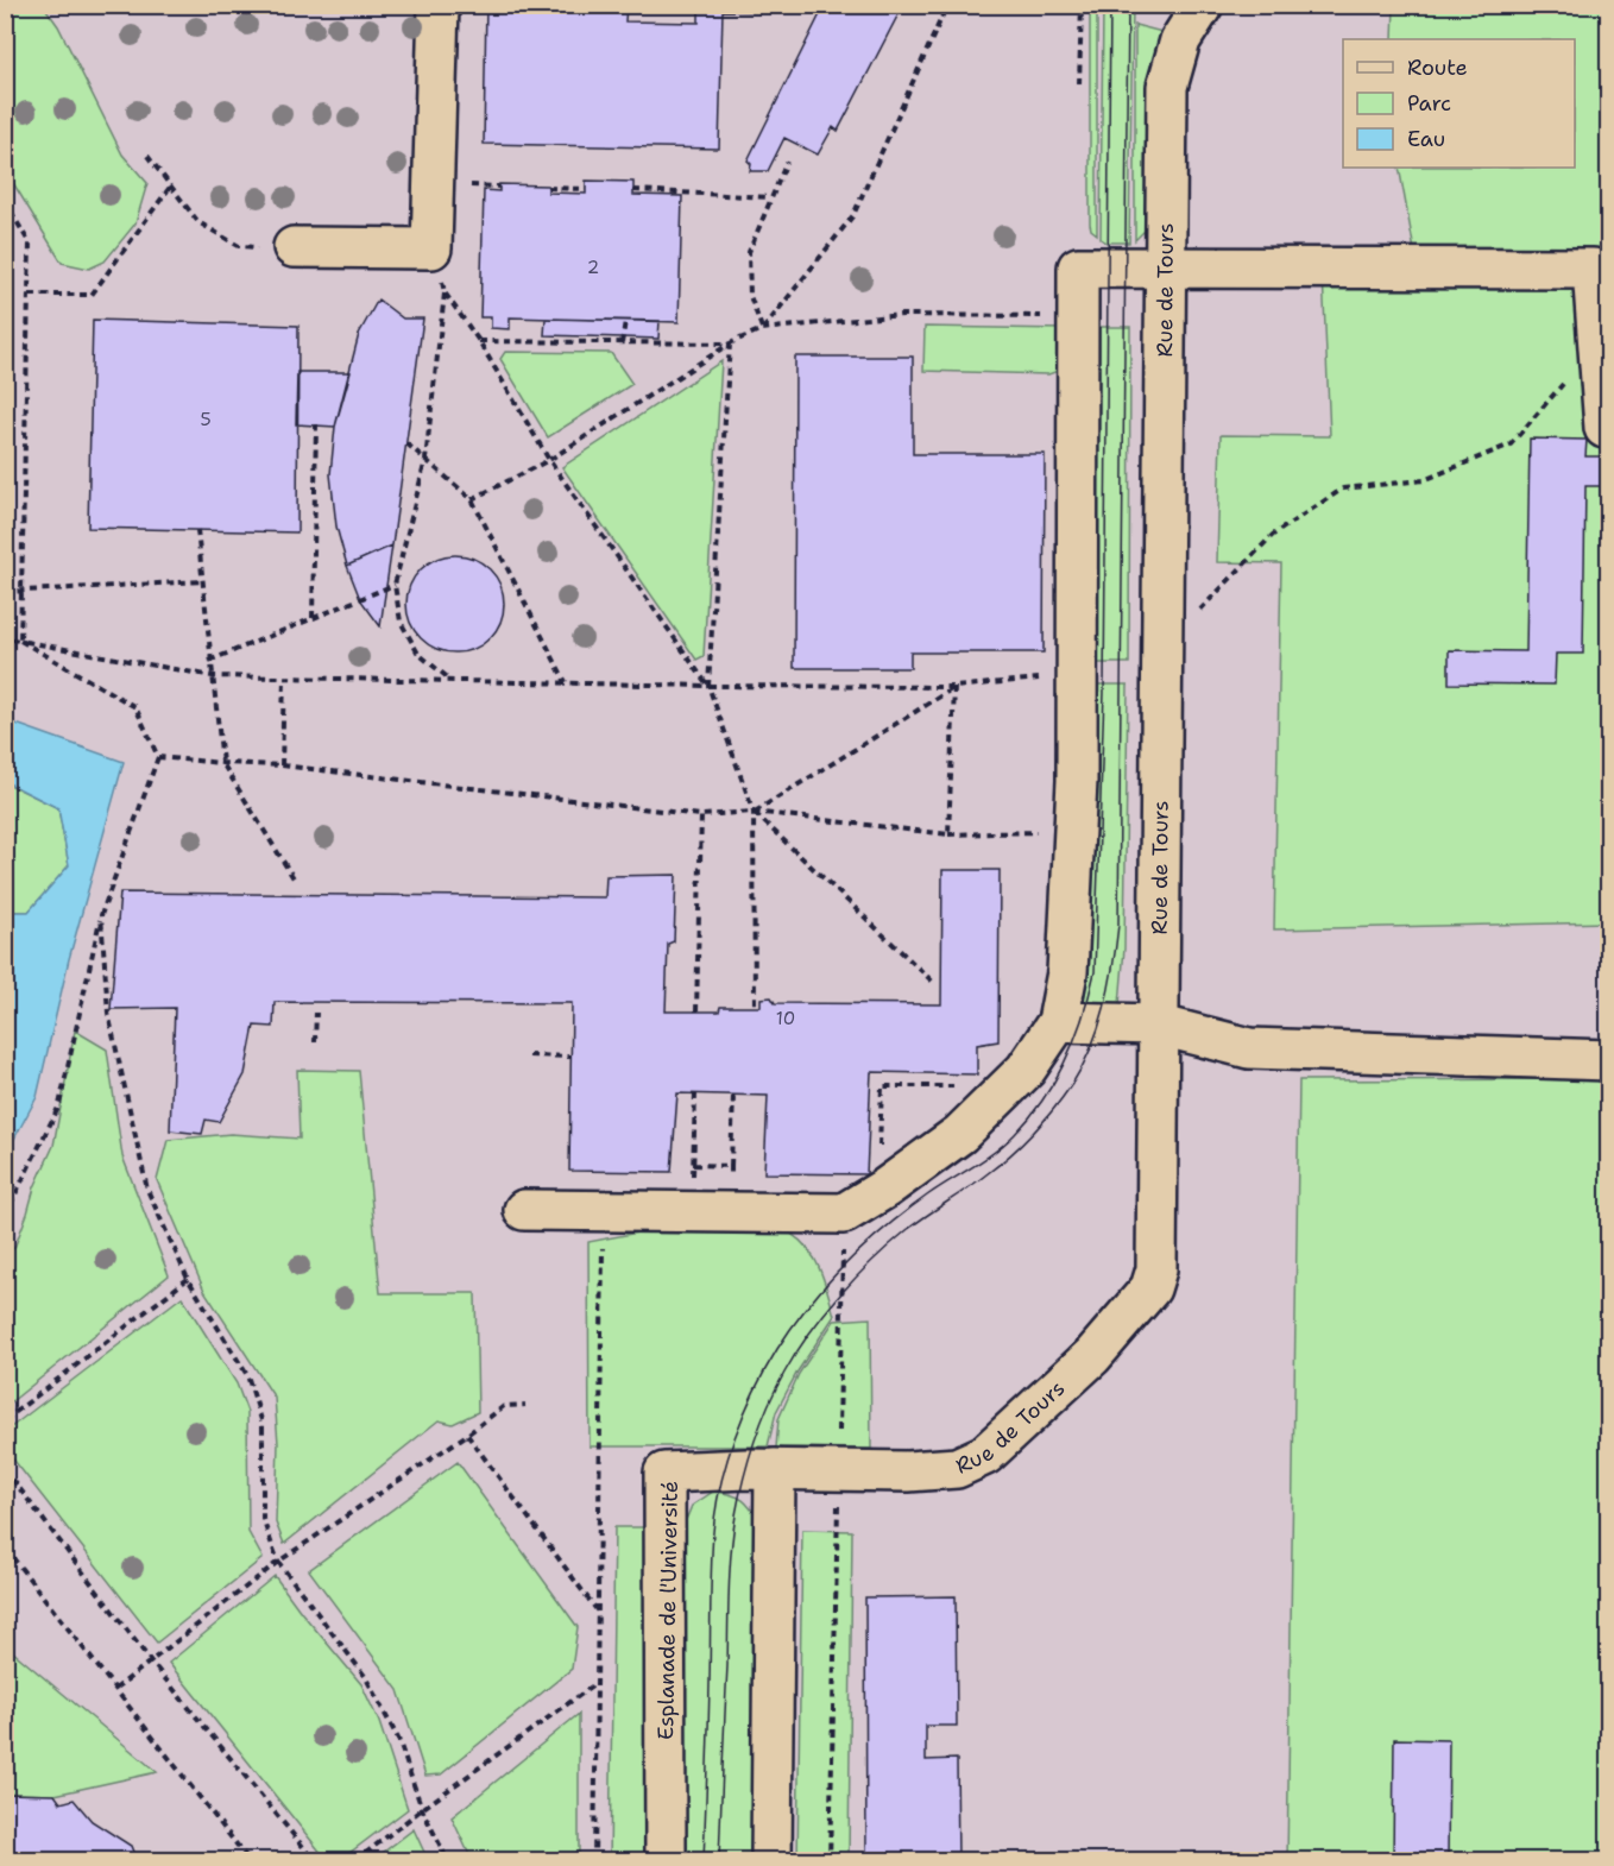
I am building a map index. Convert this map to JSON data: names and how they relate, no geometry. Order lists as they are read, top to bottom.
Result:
{
  "streets": {
    "street": ["Rue de Tours", "Esplanade de l'Université"]
  },
  "crossings": [
    ["Rue de Tours", "Esplanade de l'Université"]
  ],
  "house_numbers": ["2", "5", "10"],
  "legend": ["Route", "Parc", "Eau"]
}
